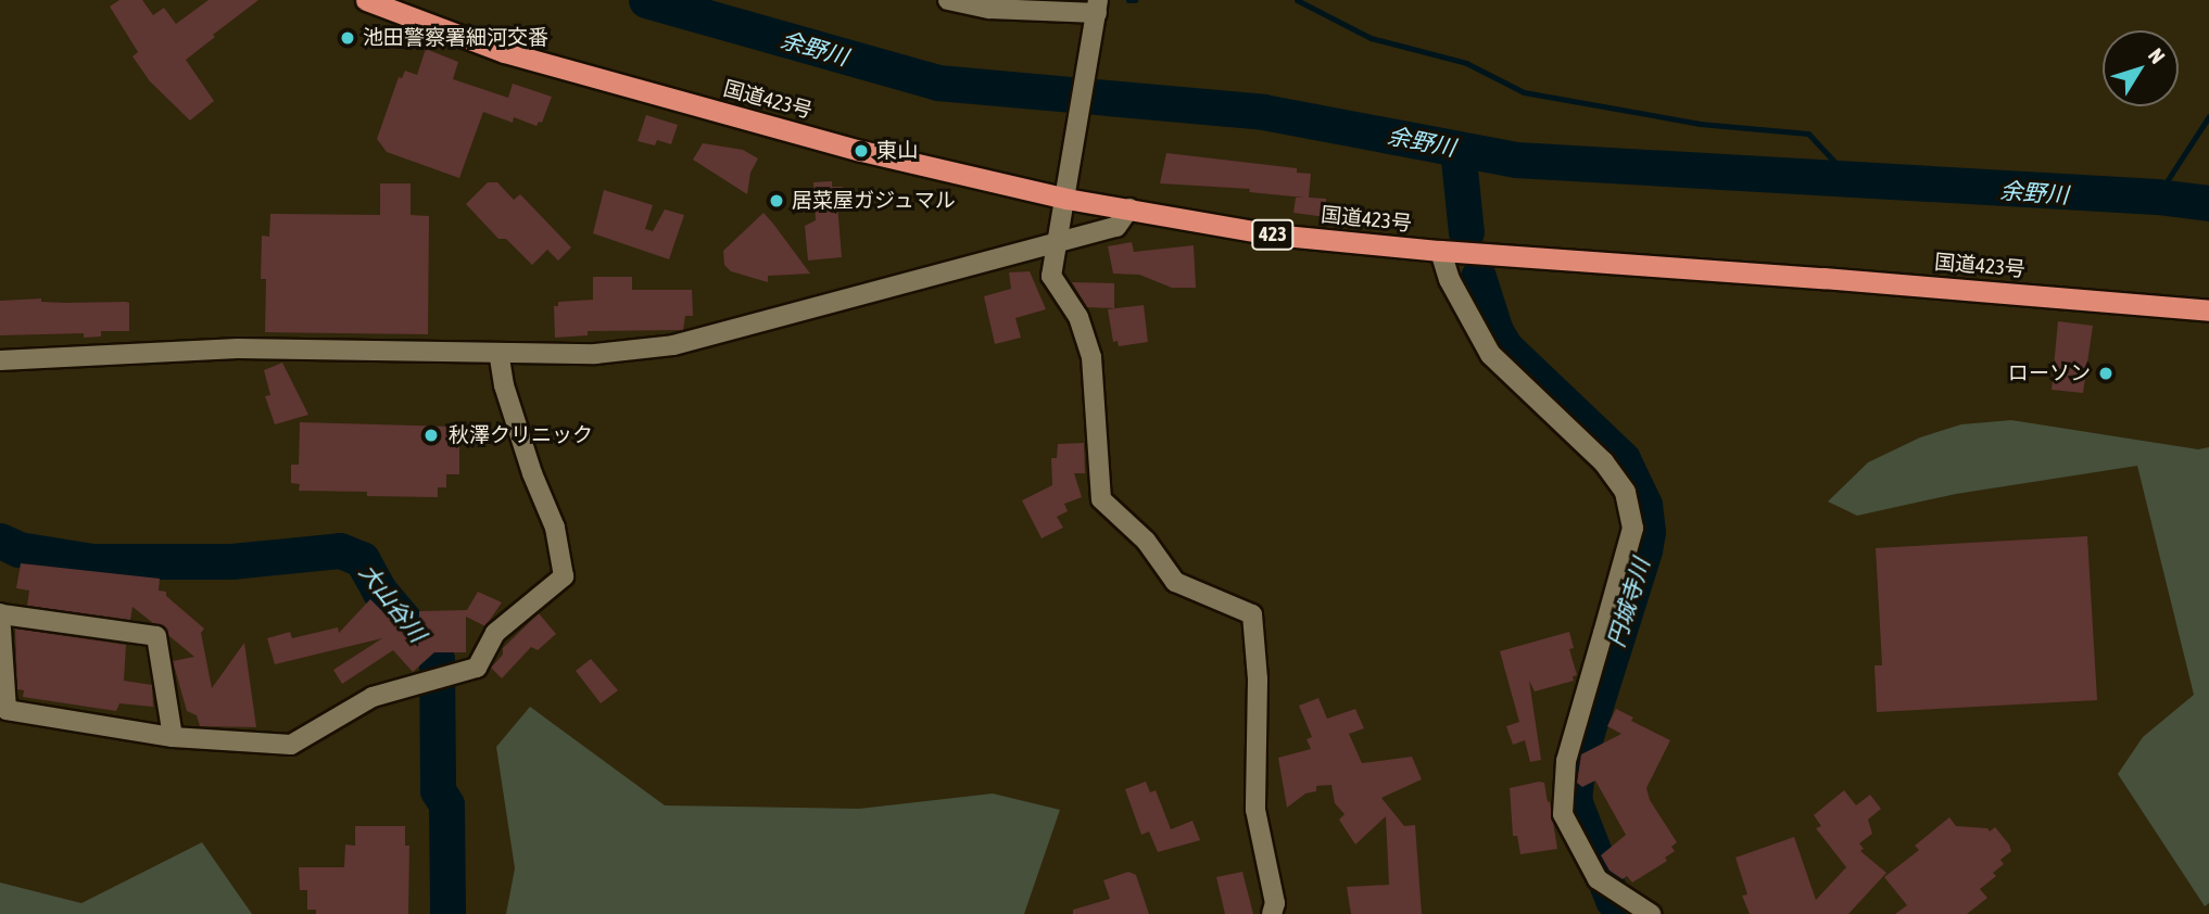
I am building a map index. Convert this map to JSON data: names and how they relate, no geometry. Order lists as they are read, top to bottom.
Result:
{
  "streets": {
    "highway": ["国道423号", "423"]
  },
  "water": ["余野川", "大山谷川", "円城寺川"],
  "places": [
    "池田警察署細河交番",
    "東山",
    "居菜屋ガジュマル",
    "ローソン",
    "秋澤クリニック"
  ],
  "north": "top right"
}
